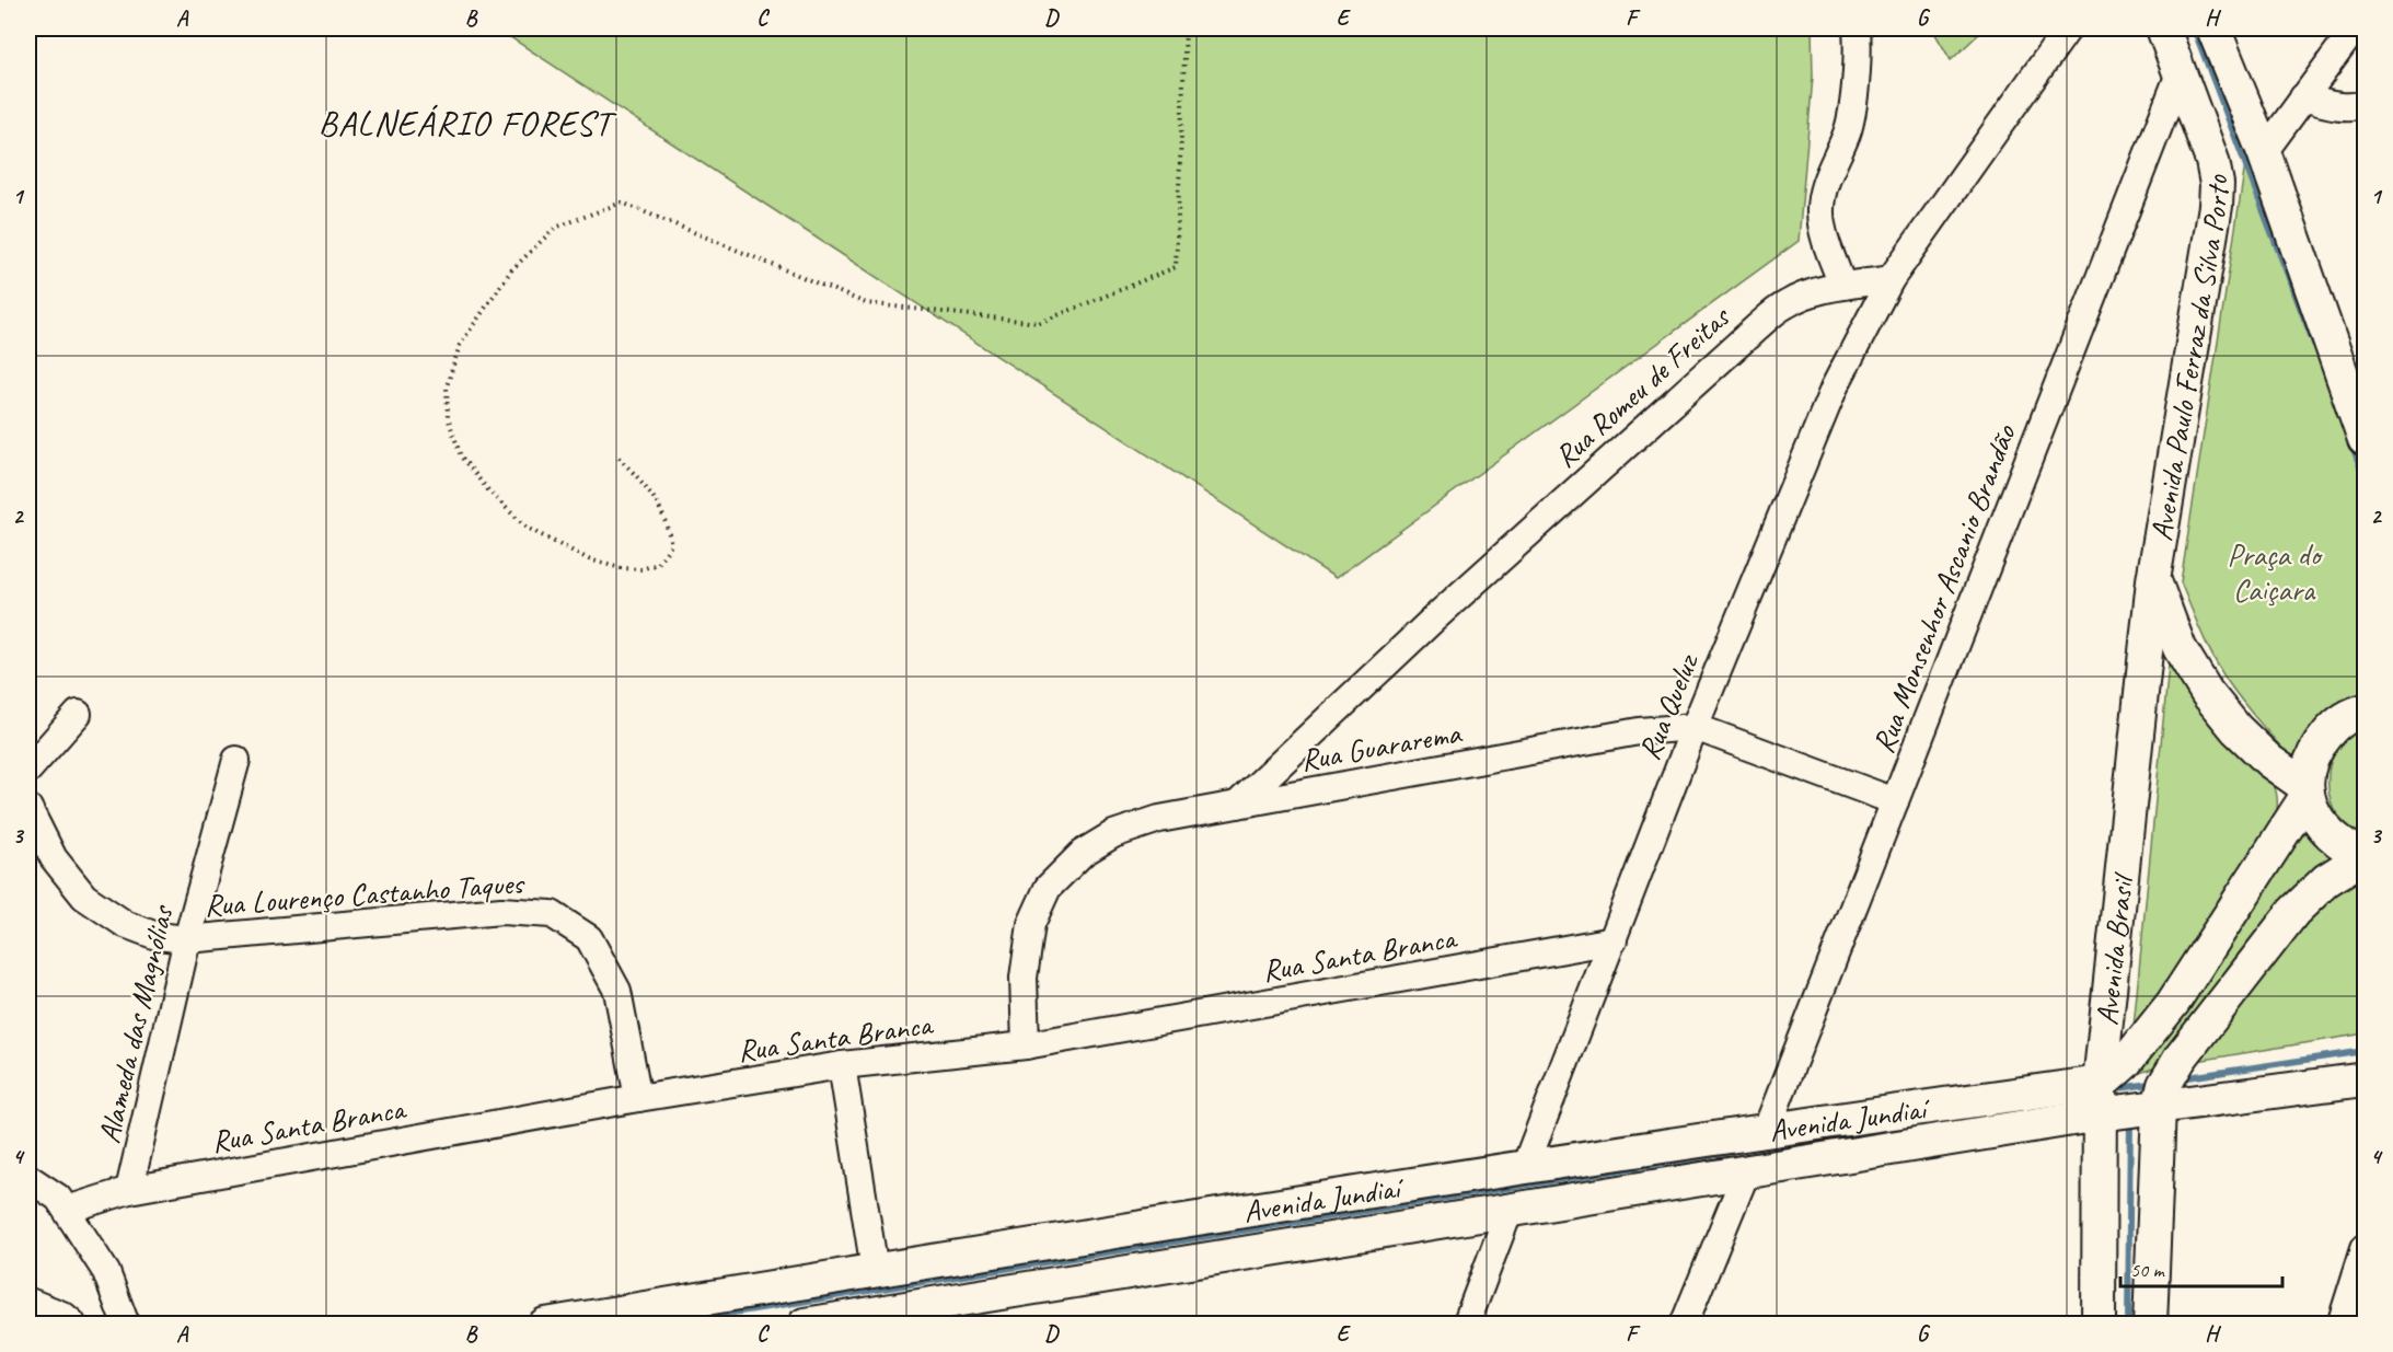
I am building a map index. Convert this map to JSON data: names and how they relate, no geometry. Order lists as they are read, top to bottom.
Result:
{
  "streets": {
    "main road": ["Avenida Paulo Ferraz da Silva Porto", "Avenida Brasil", "Avenida Jundiaí"],
    "street": [
      "Rua Romeu de Freitas",
      "Rua Monsenhor Ascanio Brandão",
      "Rua Queluz",
      "Rua Guararema",
      "Rua Lourenço Castanho Taques",
      "Rua Santa Branca",
      "Alameda das Magnólias"
    ]
  },
  "crossings": [
    ["Avenida Paulo Ferraz da Silva Porto", "Rua Monsenhor Ascanio Brandão"],
    ["Avenida Paulo Ferraz da Silva Porto", "Avenida Brasil"],
    ["Rua Romeu de Freitas", "Rua Queluz"],
    ["Rua Romeu de Freitas", "Rua Guararema"],
    ["Rua Monsenhor Ascanio Brandão", "Rua Guararema"],
    ["Rua Monsenhor Ascanio Brandão", "Avenida Jundiaí"],
    ["Rua Queluz", "Rua Guararema"],
    ["Rua Queluz", "Rua Santa Branca"],
    ["Rua Queluz", "Avenida Jundiaí"],
    ["Rua Guararema", "Rua Santa Branca"],
    ["Rua Lourenço Castanho Taques", "Rua Santa Branca"],
    ["Rua Lourenço Castanho Taques", "Alameda das Magnólias"],
    ["Avenida Brasil", "Avenida Jundiaí"],
    ["Rua Santa Branca", "Alameda das Magnólias"]
  ],
  "districts": ["BALNEÁRIO FOREST"],
  "parks": ["Praça do Caiçara"],
  "scale_bar": "50 m",
  "grid": {
    "columns": [
      "A",
      "B",
      "C",
      "D",
      "E",
      "F",
      "G",
      "H"
    ],
    "rows": [
      "1",
      "2",
      "3",
      "4"
    ]
  }
}
